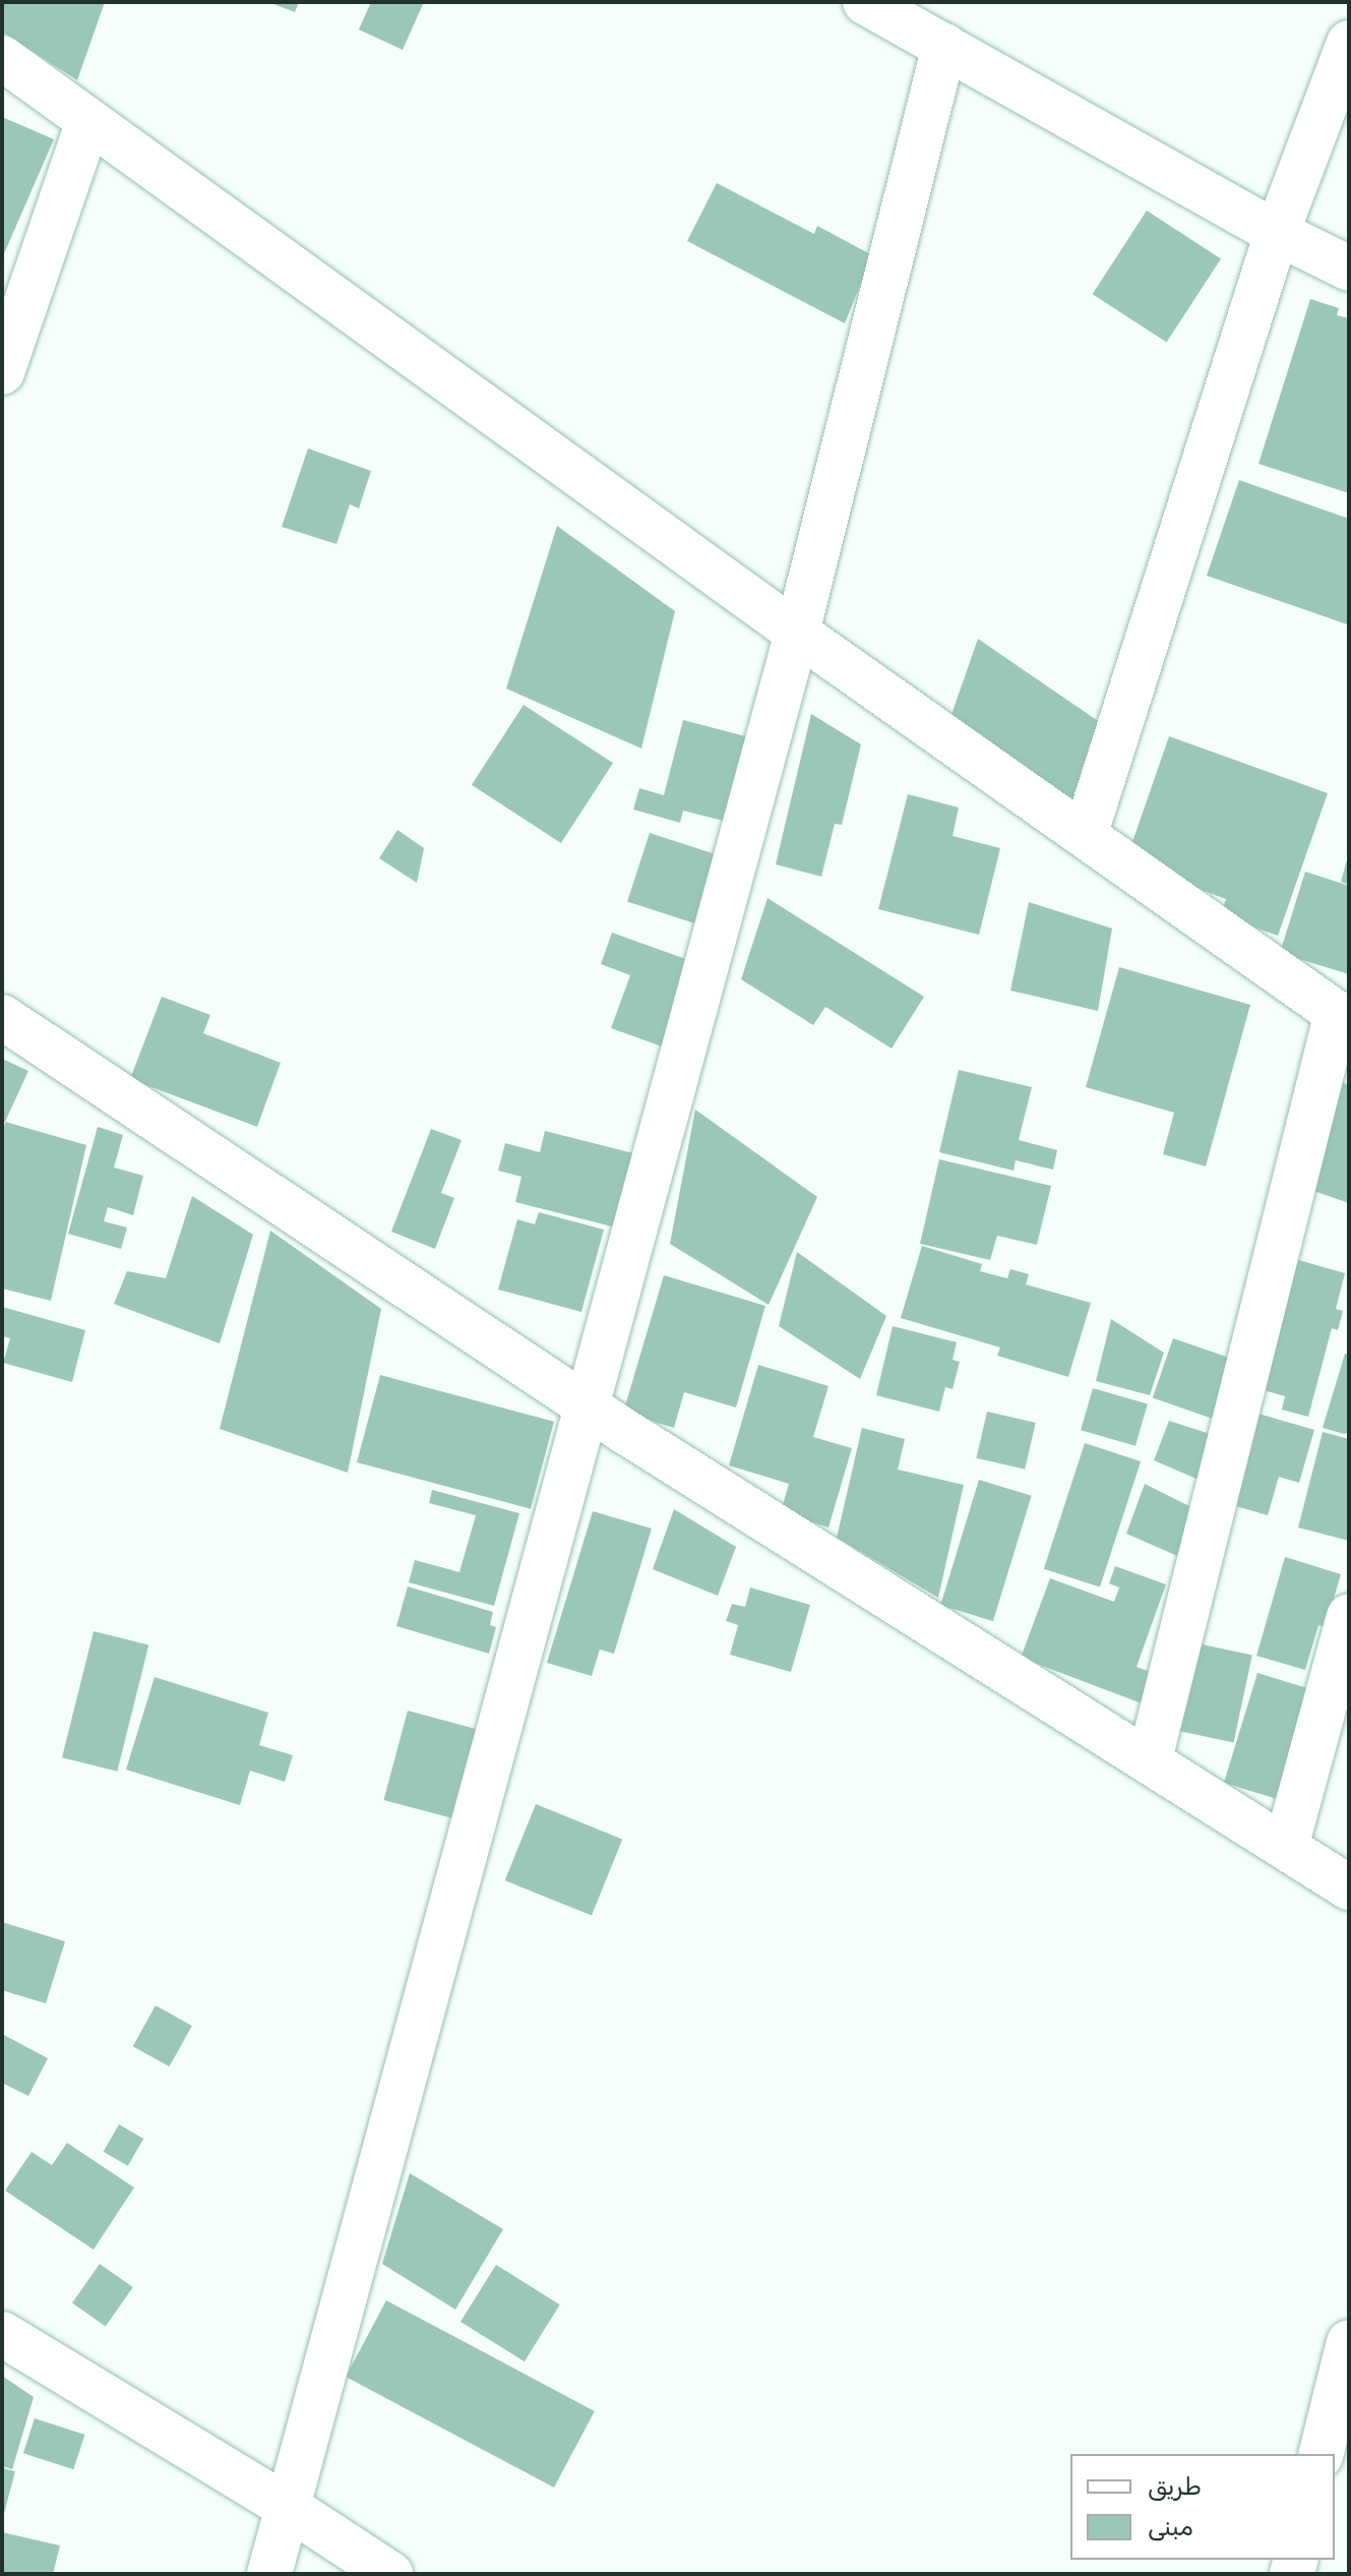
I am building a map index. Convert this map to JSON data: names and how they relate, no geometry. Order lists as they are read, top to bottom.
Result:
{
  "legend": ["طريق", "مبنى"]
}
